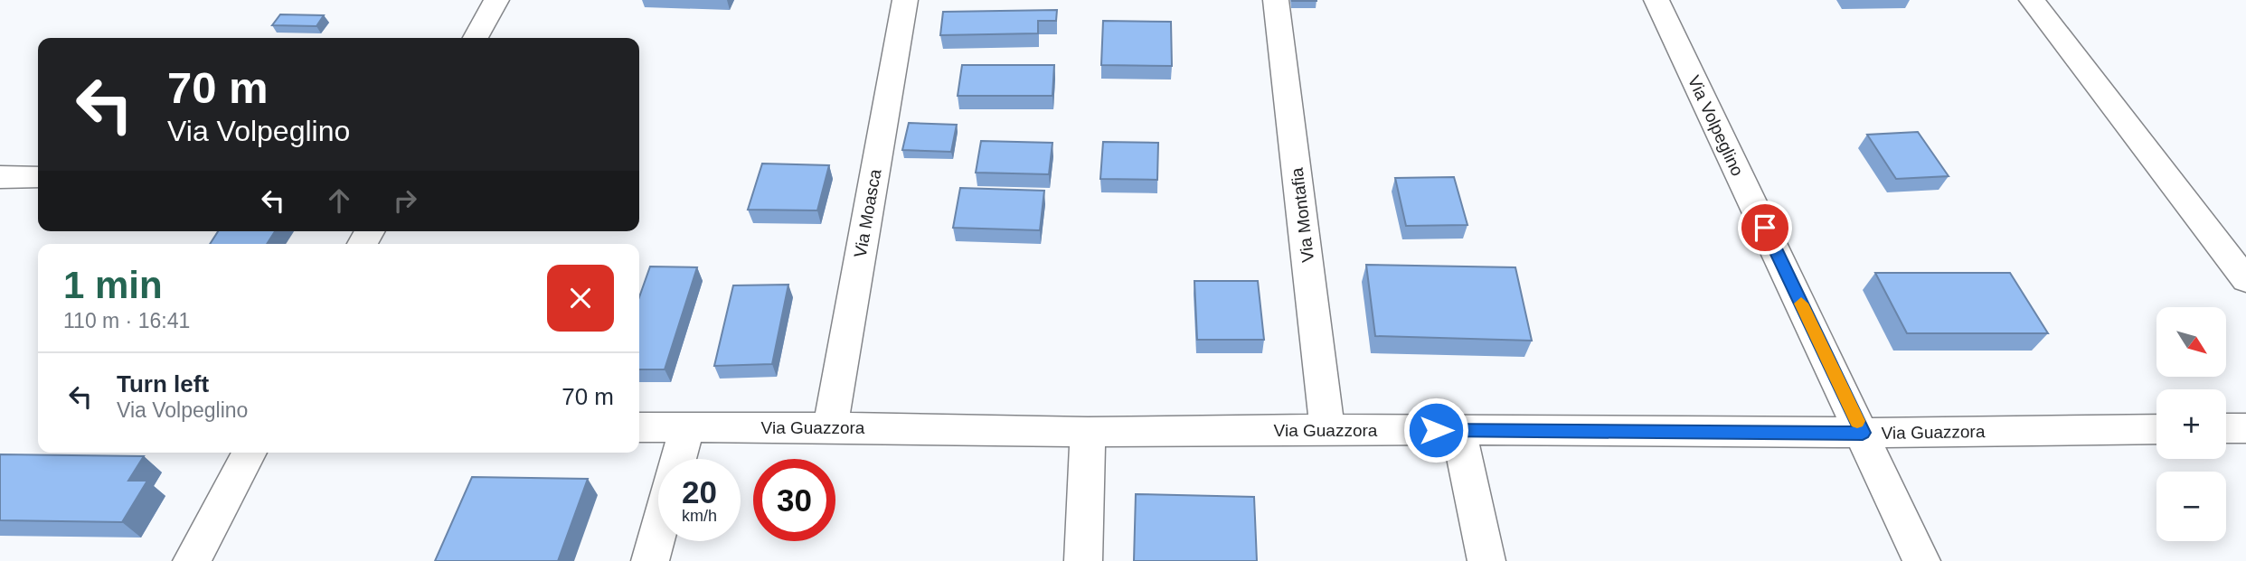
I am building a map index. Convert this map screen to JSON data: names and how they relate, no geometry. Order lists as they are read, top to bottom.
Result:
{
  "streets": {
    "street": [
      "Via Volpeglino",
      "Via Moasca",
      "Via Montafia",
      "Via Guazzora"
    ]
  },
  "crossings": [
    ["Via Volpeglino", "Via Guazzora"],
    ["Via Moasca", "Via Guazzora"],
    ["Via Montafia", "Via Guazzora"]
  ],
  "north": "bottom right",
  "page": {
    "turn": ["70 m", "Via Volpeglino"],
    "heading": ["1 min", "110 m · 16:41"],
    "map_buttons": ["+", "−"],
    "list": [
      {
        "name": "Turn left",
        "note": "Via Volpeglino",
        "value": "70 m"
      }
    ],
    "speed": "20 km/h",
    "limit": "30"
  }
}
